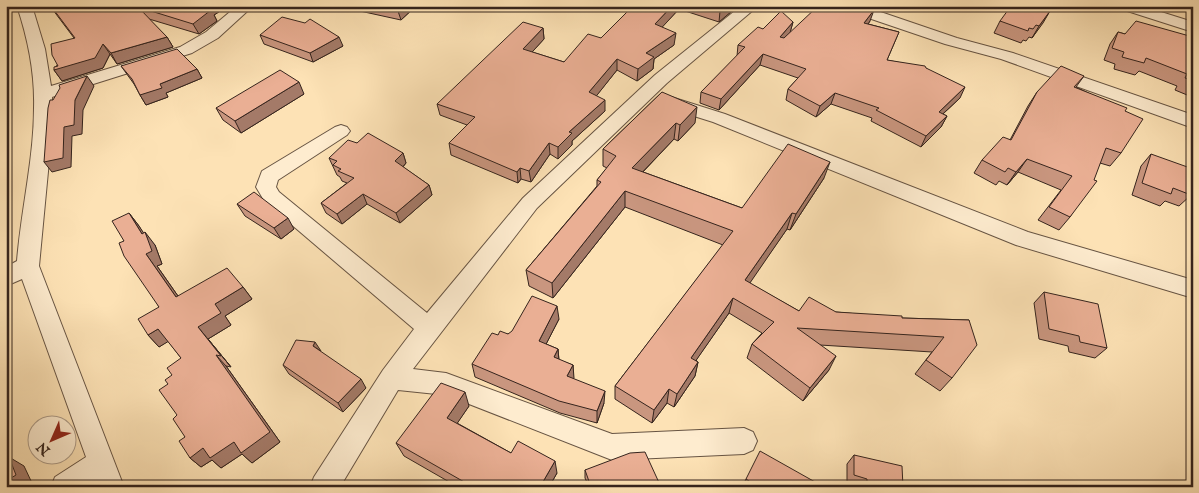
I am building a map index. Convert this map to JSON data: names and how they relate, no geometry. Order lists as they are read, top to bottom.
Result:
{
  "north": "bottom left"
}
